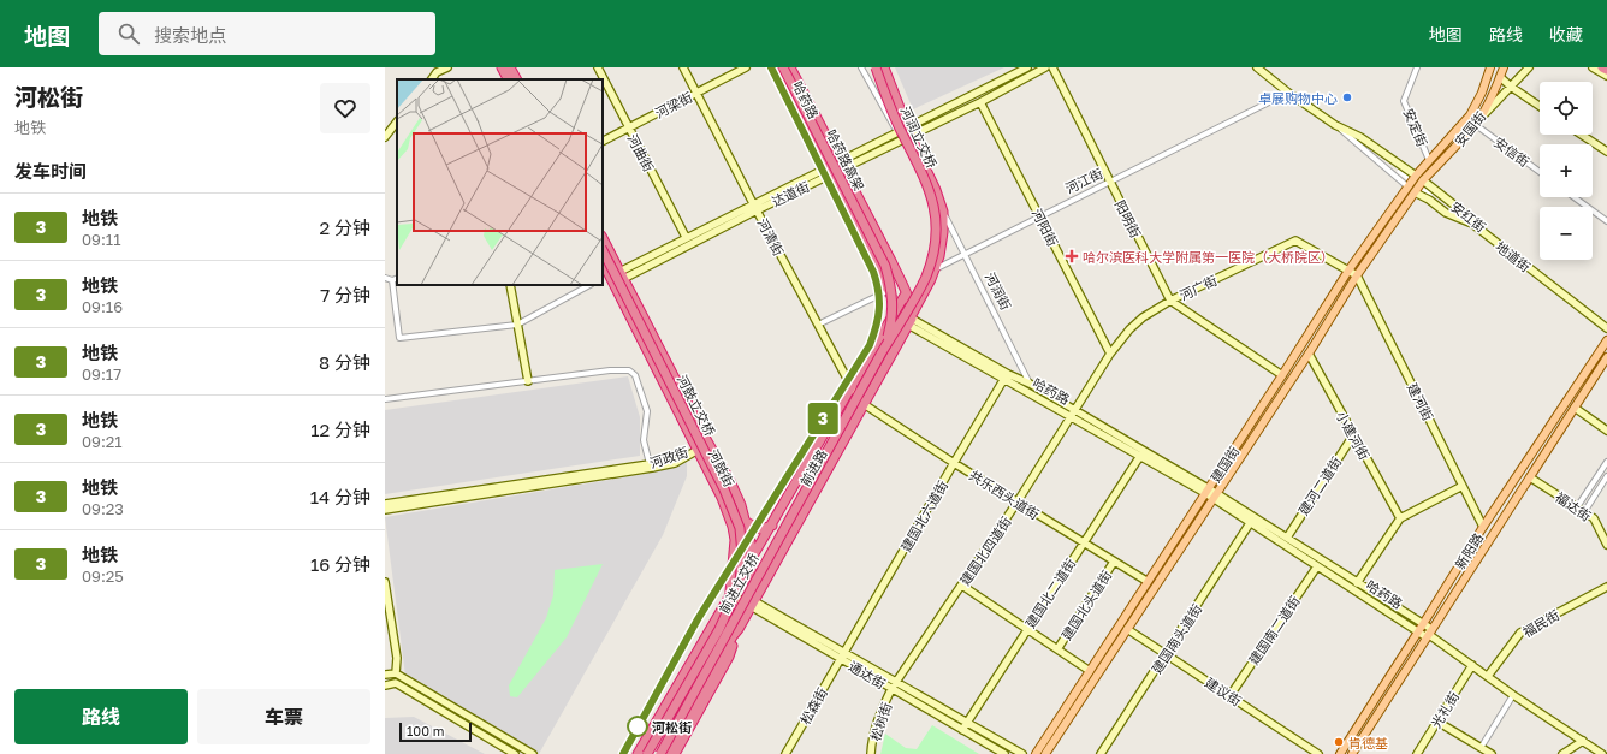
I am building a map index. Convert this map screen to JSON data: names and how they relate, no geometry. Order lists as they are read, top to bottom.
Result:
{
  "streets": {
    "highway": [
      "哈药路",
      "河润立交桥",
      "哈药路高架",
      "河润街",
      "河鼓立交桥",
      "河鼓街",
      "前进路",
      "前进立交桥"
    ],
    "main road": ["安国街", "建国街", "新阳路"],
    "street": [
      "河梁街",
      "安定街",
      "安信街",
      "河曲街",
      "河江街",
      "达道街",
      "安红街",
      "阳明街",
      "河阳街",
      "河清街",
      "地道街",
      "河广街",
      "建河街",
      "小建河街",
      "河政街",
      "建河二道街",
      "共乐西头道街",
      "福达街",
      "建国北六道街",
      "建国北四道街",
      "建国北二道街",
      "建国北头道街",
      "福民街",
      "建国南二道街",
      "建国南头道街",
      "通达街",
      "建议街",
      "松森街",
      "光礼街",
      "松树街"
    ]
  },
  "crossings": [
    ["哈药路", "河广街"],
    ["哈药路", "河润街"],
    ["哈药路", "建国街"],
    ["哈药路", "前进路"],
    ["哈药路", "建河二道街"],
    ["哈药路", "建国北六道街"],
    ["哈药路", "建国北四道街"],
    ["哈药路", "新阳路"],
    ["哈药路", "建国北二道街"],
    ["哈药路", "福民街"],
    ["哈药路", "建国南二道街"],
    ["哈药路", "建国南头道街"],
    ["哈药路", "光礼街"],
    ["河梁街", "河曲街"],
    ["河梁街", "河清街"],
    ["安定街", "安国街"],
    ["安国街", "安信街"],
    ["安国街", "安红街"],
    ["安国街", "建国街"],
    ["河润立交桥", "河润街"],
    ["河润立交桥", "前进立交桥"],
    ["哈药路高架", "前进立交桥"],
    ["河江街", "安红街"],
    ["河江街", "阳明街"],
    ["河江街", "河阳街"],
    ["河江街", "河润街"],
    ["达道街", "河清街"],
    ["达道街", "河鼓街"],
    ["安红街", "建国街"],
    ["阳明街", "河广街"],
    ["阳明街", "建国街"],
    ["河阳街", "河广街"],
    ["河清街", "前进路"],
    ["河清街", "共乐西头道街"],
    ["地道街", "建国街"],
    ["河广街", "建河街"],
    ["河广街", "建国街"],
    ["河广街", "建国北四道街"],
    ["河润街", "前进立交桥"],
    ["建河街", "建国街"],
    ["建河街", "新阳路"],
    ["河鼓立交桥", "前进立交桥"],
    ["小建河街", "建国街"],
    ["小建河街", "建河二道街"],
    ["河政街", "河鼓街"],
    ["建国街", "共乐西头道街"],
    ["建国街", "建议街"],
    ["河鼓街", "前进路"],
    ["河鼓街", "通达街"],
    ["前进路", "共乐西头道街"],
    ["前进路", "通达街"],
    ["共乐西头道街", "建国北六道街"],
    ["共乐西头道街", "建国北四道街"],
    ["共乐西头道街", "建国北二道街"],
    ["共乐西头道街", "建国北头道街"],
    ["福达街", "新阳路"],
    ["建国北六道街", "通达街"],
    ["建国北六道街", "松森街"],
    ["建国北四道街", "通达街"],
    ["建国北四道街", "松树街"],
    ["建国北二道街", "通达街"],
    ["建国南二道街", "建议街"],
    ["建国南头道街", "建议街"],
    ["通达街", "松森街"],
    ["通达街", "松树街"]
  ],
  "places": {
    "other": ["卓展购物中心", "河松街", "肯德基"],
    "health": ["哈尔滨医科大学附属第一医院（大桥院区）"]
  },
  "lines": ["metro line 3"],
  "scale_bar": "100 m",
  "page": {
    "header": "地图",
    "search": "搜索地点",
    "nav": ["地图", "路线", "收藏"],
    "heading": [
      ["河松街", "地铁"],
      "发车时间"
    ],
    "on_map": "3",
    "map_buttons": ["+", "−"],
    "list": [
      {
        "mark": "3",
        "name": "地铁",
        "note": "09:11",
        "value": "2 分钟"
      },
      {
        "mark": "3",
        "name": "地铁",
        "note": "09:16",
        "value": "7 分钟"
      },
      {
        "mark": "3",
        "name": "地铁",
        "note": "09:17",
        "value": "8 分钟"
      },
      {
        "mark": "3",
        "name": "地铁",
        "note": "09:21",
        "value": "12 分钟"
      },
      {
        "mark": "3",
        "name": "地铁",
        "note": "09:23",
        "value": "14 分钟"
      },
      {
        "mark": "3",
        "name": "地铁",
        "note": "09:25",
        "value": "16 分钟"
      }
    ],
    "buttons": ["路线", "车票"],
    "scale": "100 m"
  }
}
